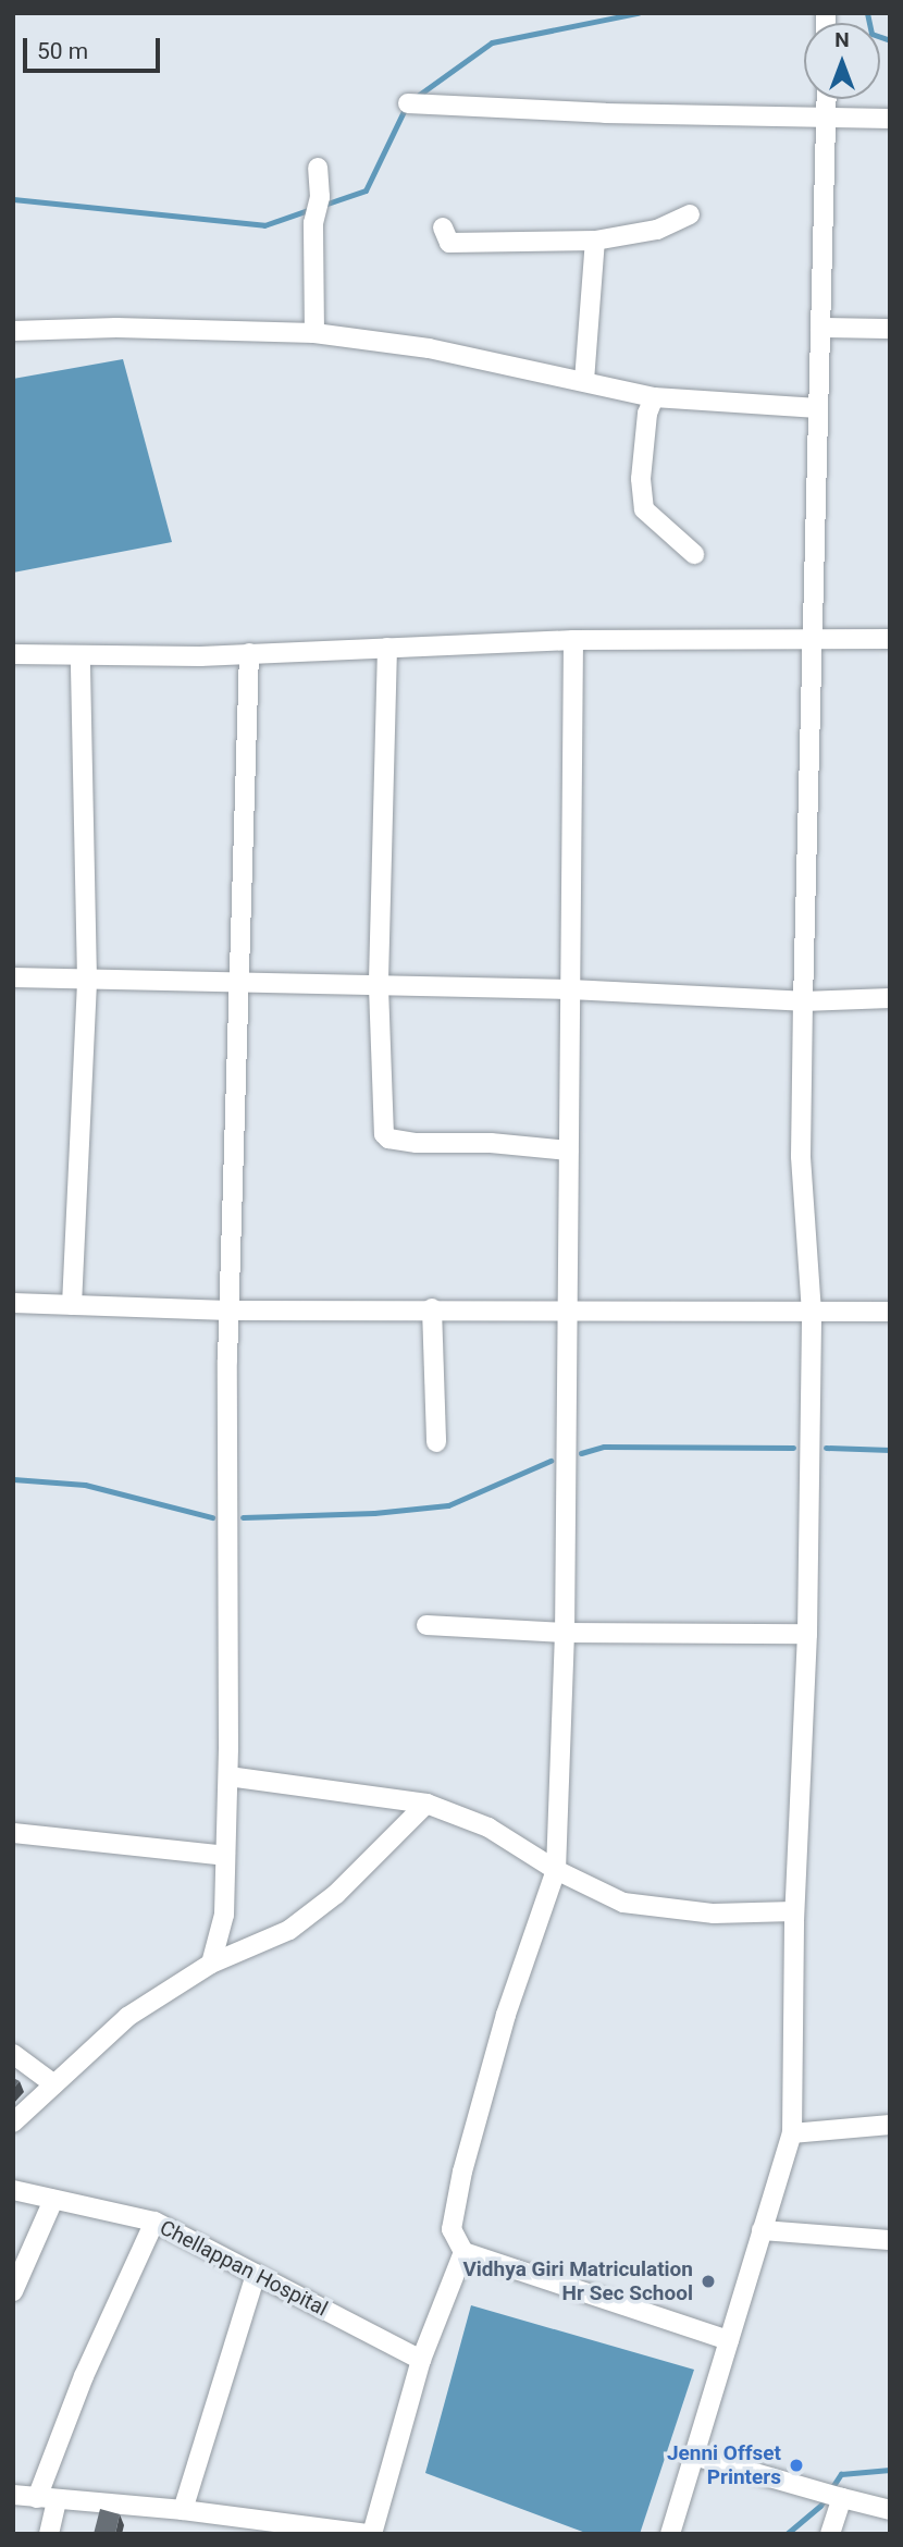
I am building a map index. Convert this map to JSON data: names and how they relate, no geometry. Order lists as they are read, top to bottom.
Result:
{
  "streets": {
    "street": ["Chellappan Hospital"]
  },
  "places": ["Vidhya Giri Matriculation Hr Sec School", "Jenni Offset Printers"],
  "scale_bar": "50 m",
  "north": "top"
}
